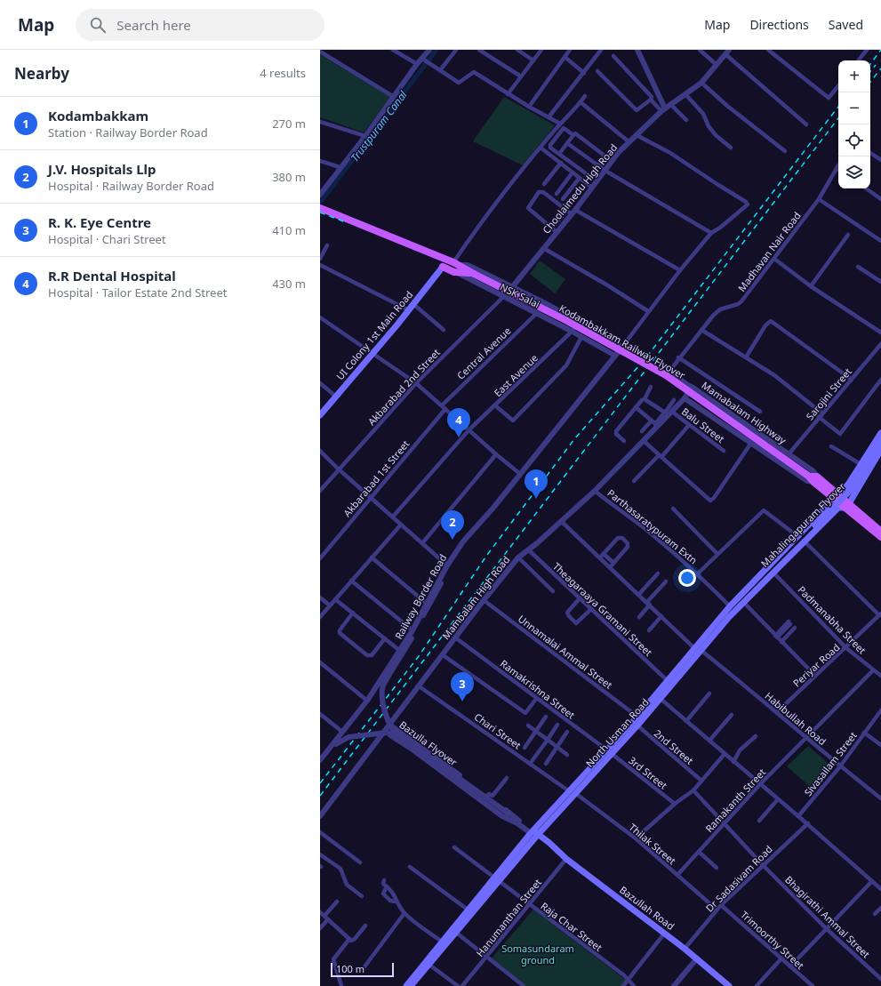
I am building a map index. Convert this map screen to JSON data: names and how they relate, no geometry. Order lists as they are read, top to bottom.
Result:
{
  "streets": {
    "main road": [
      "UI Colony 1st Main Road",
      "Kodambakkam Railway Flyover",
      "Mahalingapuram Flyover",
      "North Usman Road",
      "Bazullah Road"
    ],
    "street": [
      "Choolaimedu High Road",
      "Madhavan Nair Road",
      "NSK Salai",
      "Central Avenue",
      "East Avenue",
      "Akbarabad 2nd Street",
      "Sarojini Street",
      "Mamabalam Highway",
      "Balu Street",
      "Akbarabad 1st Street",
      "Parthasaratypuram Extn",
      "Railway Border Road",
      "Mambalam High Road",
      "Theagaraaya Gramani Street",
      "Padmanabha Street",
      "Unnamalai Ammal Street",
      "Periyar Road",
      "Ramakrishna Street",
      "Habibullah Road",
      "Chari Street",
      "Bazulla Flyover",
      "2nd Street",
      "Sivasailam Street",
      "3rd Street",
      "Ramakanth Street",
      "Thilak Street",
      "Dr Sadasivam Road",
      "Bhagirathi Ammal Street",
      "Hanumanthan Street",
      "Raja Char Street",
      "Trimoorthy Street"
    ]
  },
  "crossings": [
    ["Madhavan Nair Road", "Mamabalam Highway"],
    ["NSK Salai", "Kodambakkam Railway Flyover"],
    ["NSK Salai", "Central Avenue"],
    ["NSK Salai", "East Avenue"],
    ["NSK Salai", "Akbarabad 2nd Street"],
    ["NSK Salai", "Railway Border Road"],
    ["Kodambakkam Railway Flyover", "Mamabalam Highway"],
    ["Kodambakkam Railway Flyover", "North Usman Road"],
    ["Sarojini Street", "Mamabalam Highway"],
    ["Mamabalam Highway", "Mambalam High Road"],
    ["Balu Street", "Mambalam High Road"],
    ["Mahalingapuram Flyover", "North Usman Road"],
    ["Parthasaratypuram Extn", "Mambalam High Road"],
    ["Parthasaratypuram Extn", "North Usman Road"],
    ["Railway Border Road", "Bazulla Flyover"],
    ["Mambalam High Road", "Theagaraaya Gramani Street"],
    ["Mambalam High Road", "Unnamalai Ammal Street"],
    ["Mambalam High Road", "Ramakrishna Street"],
    ["Mambalam High Road", "Habibullah Road"],
    ["Mambalam High Road", "Chari Street"],
    ["Mambalam High Road", "Bazullah Road"],
    ["Theagaraaya Gramani Street", "North Usman Road"],
    ["Padmanabha Street", "Periyar Road"],
    ["Padmanabha Street", "North Usman Road"],
    ["Padmanabha Street", "Ramakanth Street"],
    ["Unnamalai Ammal Street", "North Usman Road"],
    ["Periyar Road", "Habibullah Road"],
    ["Ramakrishna Street", "North Usman Road"],
    ["Ramakrishna Street", "3rd Street"],
    ["Habibullah Road", "North Usman Road"],
    ["Habibullah Road", "Sivasailam Street"],
    ["Habibullah Road", "Ramakanth Street"],
    ["Chari Street", "North Usman Road"],
    ["North Usman Road", "2nd Street"],
    ["North Usman Road", "3rd Street"],
    ["North Usman Road", "Thilak Street"],
    ["North Usman Road", "Bazullah Road"],
    ["North Usman Road", "Raja Char Street"],
    ["Bazulla Flyover", "Bazullah Road"],
    ["Ramakanth Street", "Thilak Street"],
    ["Ramakanth Street", "Bhagirathi Ammal Street"],
    ["Thilak Street", "Dr Sadasivam Road"],
    ["Dr Sadasivam Road", "Bazullah Road"],
    ["Dr Sadasivam Road", "Bhagirathi Ammal Street"],
    ["Dr Sadasivam Road", "Trimoorthy Street"],
    ["Bazullah Road", "Hanumanthan Street"],
    ["Hanumanthan Street", "Raja Char Street"]
  ],
  "water": ["Trustpuram Canal"],
  "parks": ["Somasundaram ground"],
  "scale_bar": "100 m",
  "page": {
    "header": "Map",
    "search": "Search here",
    "nav": ["Map", "Directions", "Saved"],
    "heading": ["Nearby", "4 results"],
    "map_buttons": ["+", "−"],
    "list": [
      {
        "mark": "1",
        "name": "Kodambakkam",
        "note": "Station · Railway Border Road",
        "value": "270 m"
      },
      {
        "mark": "2",
        "name": "J.V. Hospitals Llp",
        "note": "Hospital · Railway Border Road",
        "value": "380 m"
      },
      {
        "mark": "3",
        "name": "R. K. Eye Centre",
        "note": "Hospital · Chari Street",
        "value": "410 m"
      },
      {
        "mark": "4",
        "name": "R.R Dental Hospital",
        "note": "Hospital · Tailor Estate 2nd Street",
        "value": "430 m"
      }
    ],
    "pins": [
      "4",
      "1",
      "2",
      "3"
    ],
    "scale": "100 m"
  }
}
